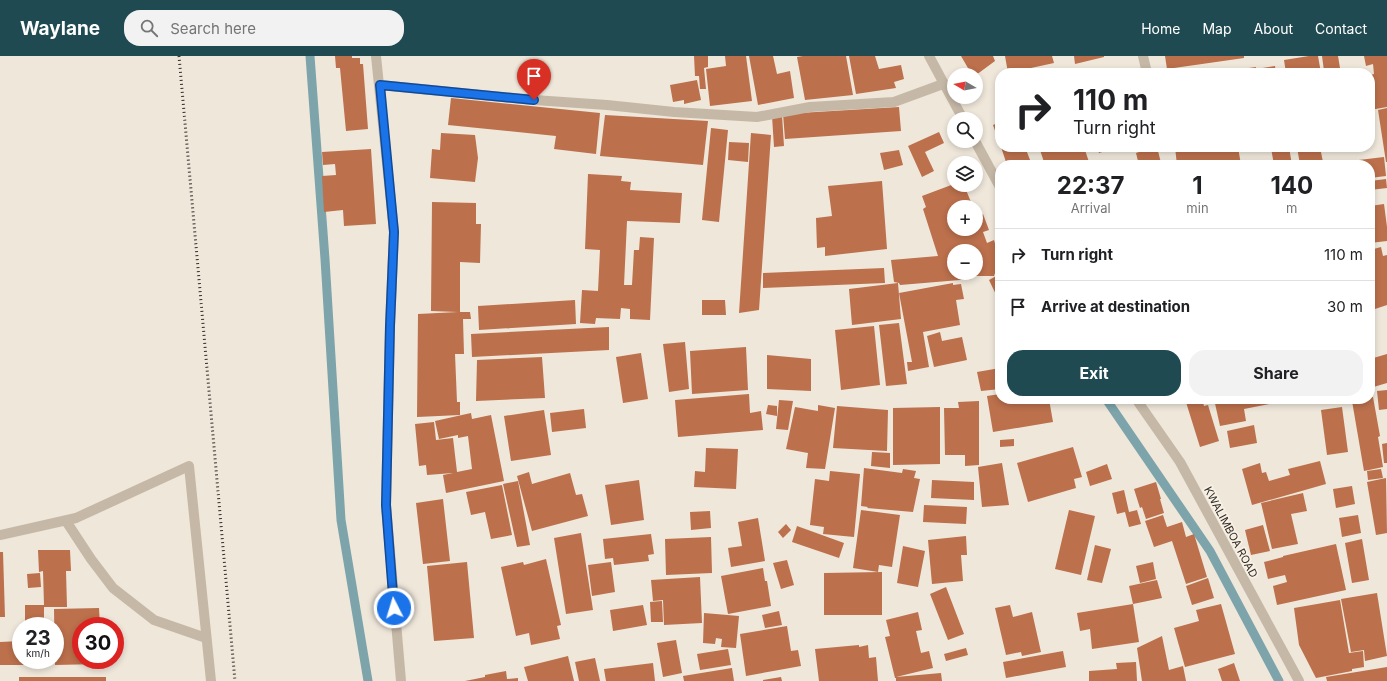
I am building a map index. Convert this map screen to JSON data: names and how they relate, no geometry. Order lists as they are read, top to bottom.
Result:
{
  "streets": {
    "street": ["KWALIMBOA ROAD"]
  },
  "north": "left",
  "page": {
    "header": "Waylane",
    "search": "Search here",
    "nav": [
      "Home",
      "Map",
      "About",
      "Contact"
    ],
    "map_buttons": ["+", "−"],
    "turn": ["110 m", "Turn right"],
    "eta": [
      "22:37",
      "Arrival",
      "1",
      "min",
      "140",
      "m"
    ],
    "list": [
      {
        "name": "Turn right",
        "value": "110 m"
      },
      {
        "name": "Arrive at destination",
        "value": "30 m"
      }
    ],
    "buttons": ["Exit", "Share"],
    "speed": "23 km/h",
    "limit": "30"
  }
}
